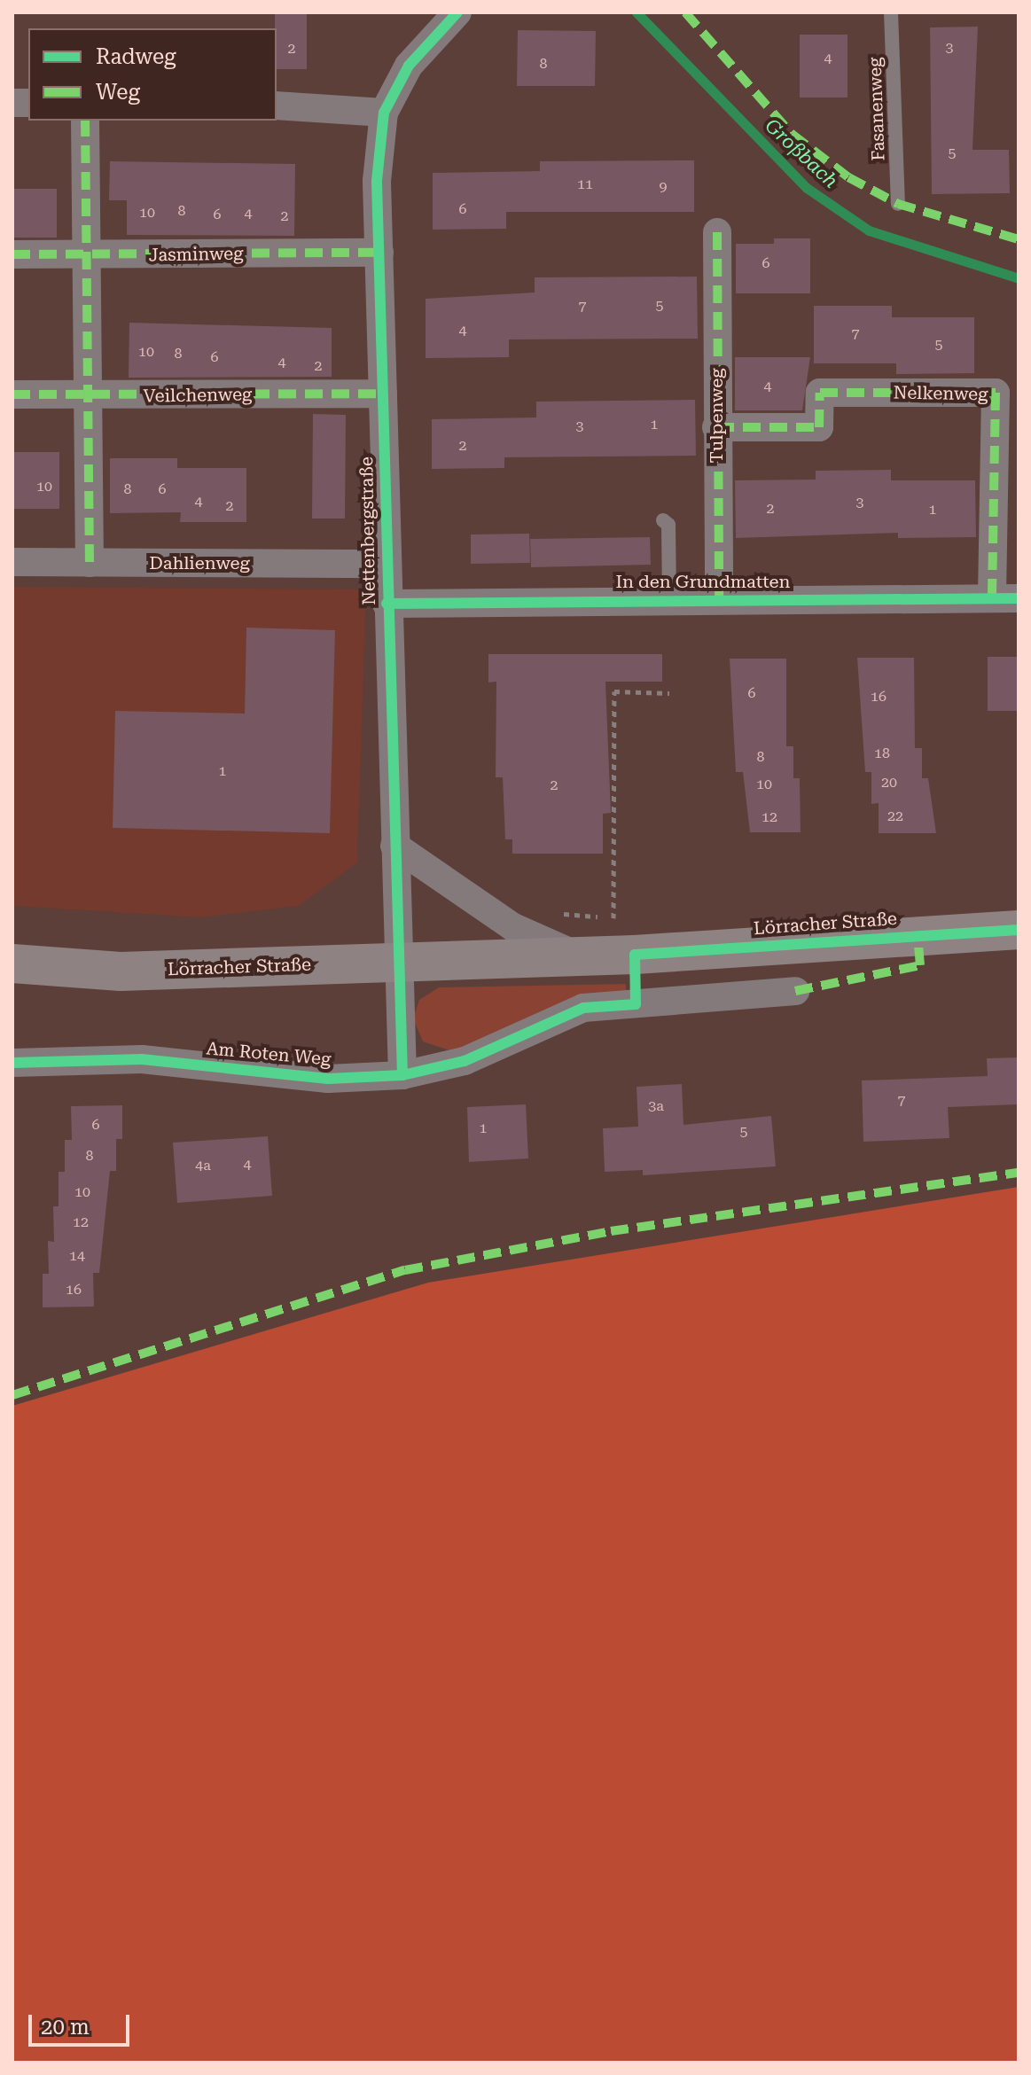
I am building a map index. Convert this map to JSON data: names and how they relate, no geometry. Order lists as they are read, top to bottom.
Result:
{
  "streets": {
    "main road": ["Lörracher Straße"],
    "street": [
      "Jasminweg",
      "Nelkenweg",
      "Veilchenweg",
      "Tulpenweg",
      "Nettenbergstraße",
      "Dahlienweg",
      "In den Grundmatten",
      "Am Roten Weg"
    ],
    "lane": ["Fasanenweg"]
  },
  "crossings": [
    ["Jasminweg", "Nettenbergstraße"],
    ["Nelkenweg", "Tulpenweg"],
    ["Nelkenweg", "In den Grundmatten"],
    ["Veilchenweg", "Nettenbergstraße"],
    ["Tulpenweg", "In den Grundmatten"],
    ["Nettenbergstraße", "Dahlienweg"],
    ["Nettenbergstraße", "In den Grundmatten"],
    ["Nettenbergstraße", "Lörracher Straße"],
    ["Nettenbergstraße", "Am Roten Weg"]
  ],
  "water": ["Großbach"],
  "house_numbers": [
    "3",
    "2",
    "4",
    "8",
    "5",
    "11",
    "9",
    "6",
    "8",
    "10",
    "4",
    "6",
    "2",
    "6",
    "7",
    "5",
    "4",
    "7",
    "5",
    "10",
    "8",
    "6",
    "4",
    "2",
    "4",
    "1",
    "3",
    "2",
    "10",
    "8",
    "6",
    "4",
    "3",
    "2",
    "2",
    "1",
    "6",
    "16",
    "18",
    "8",
    "1",
    "20",
    "10",
    "2",
    "22",
    "12",
    "7",
    "3a",
    "6",
    "1",
    "5",
    "8",
    "4",
    "4a",
    "10",
    "12",
    "14",
    "16"
  ],
  "legend": ["Radweg", "Weg"],
  "scale_bar": "20 m"
}
